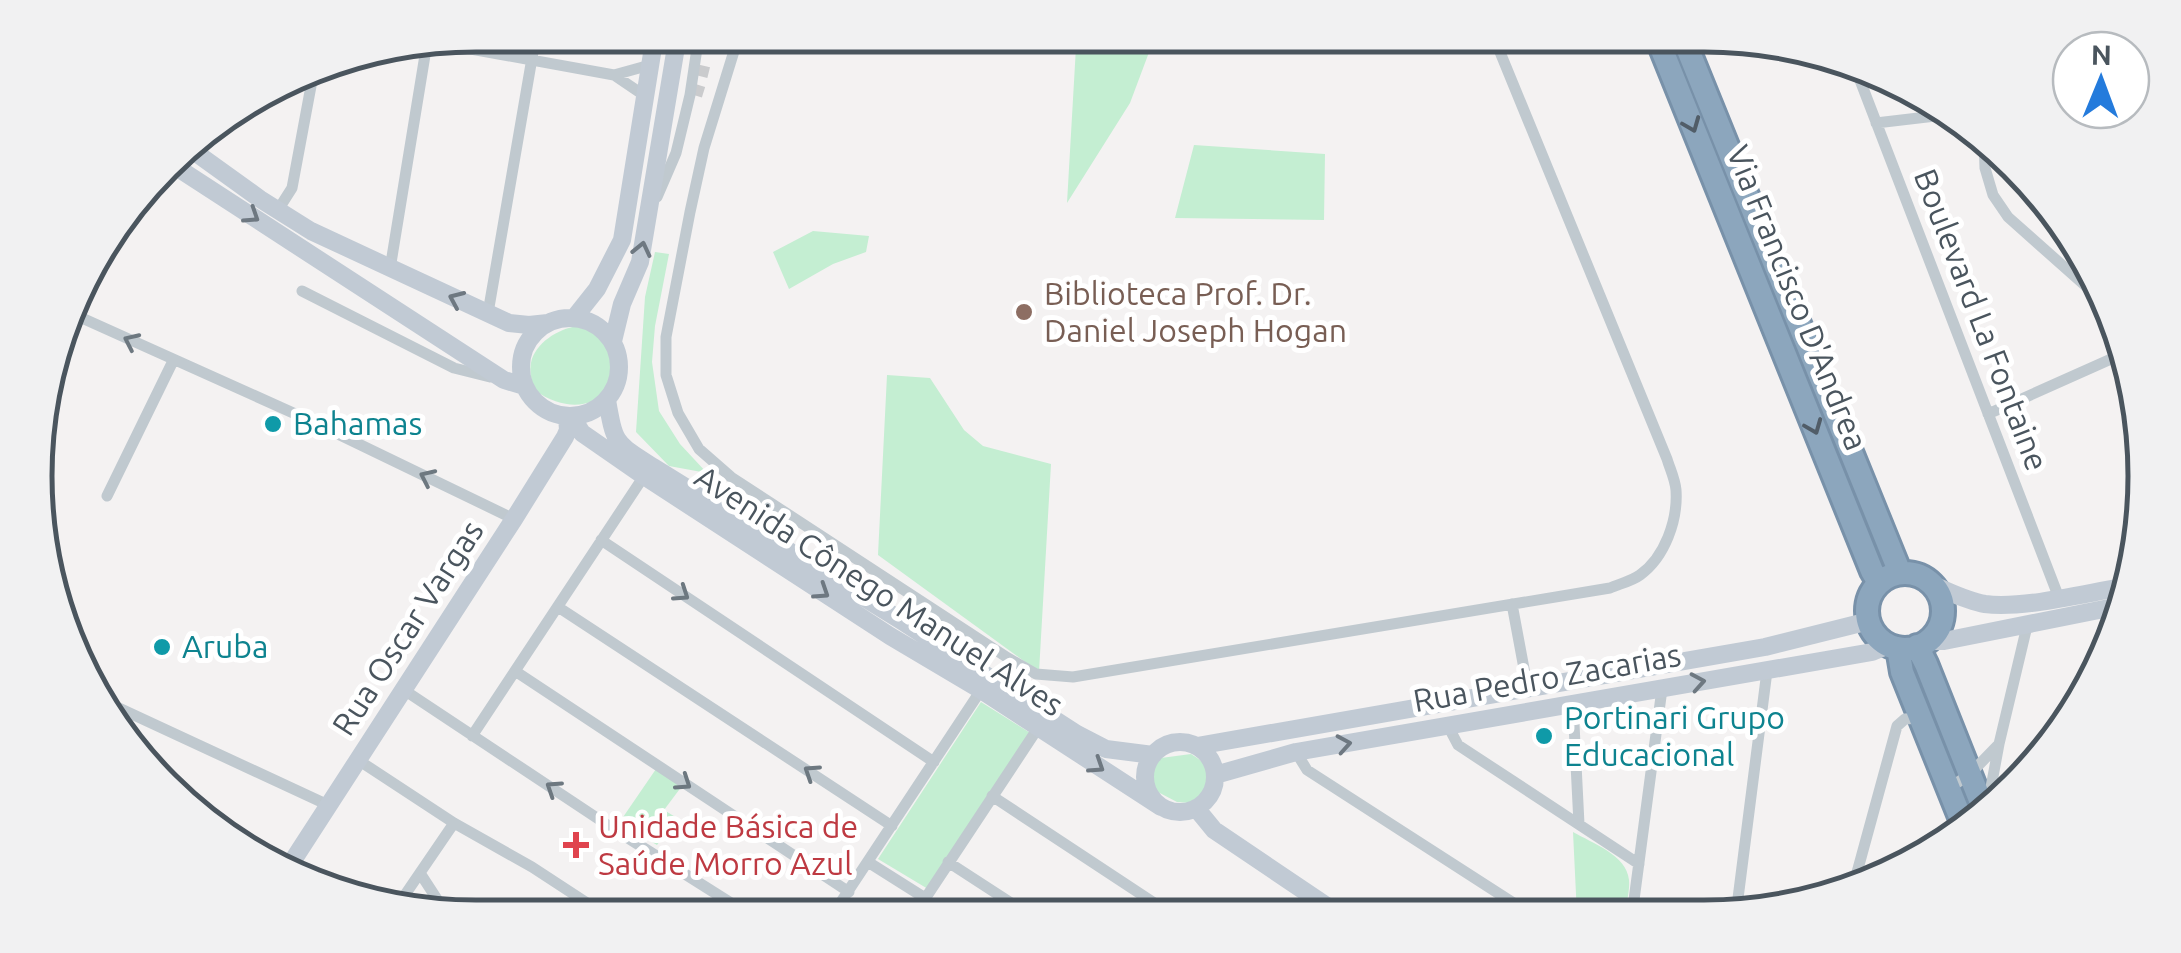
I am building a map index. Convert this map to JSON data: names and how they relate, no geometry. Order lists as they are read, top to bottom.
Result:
{
  "streets": {
    "highway": ["Via Francisco D'Andrea"],
    "street": [
      "Boulevard La Fontaine",
      "Avenida Cônego Manuel Alves",
      "Rua Oscar Vargas",
      "Rua Pedro Zacarias"
    ]
  },
  "crossings": [
    ["Via Francisco D'Andrea", "Rua Pedro Zacarias"],
    ["Avenida Cônego Manuel Alves", "Rua Oscar Vargas"],
    ["Avenida Cônego Manuel Alves", "Rua Pedro Zacarias"]
  ],
  "places": {
    "other": [
      "Biblioteca Prof. Dr. Daniel Joseph Hogan",
      "Bahamas",
      "Aruba",
      "Portinari Grupo Educacional"
    ],
    "health": ["Unidade Básica de Saúde Morro Azul"]
  },
  "north": "top"
}
